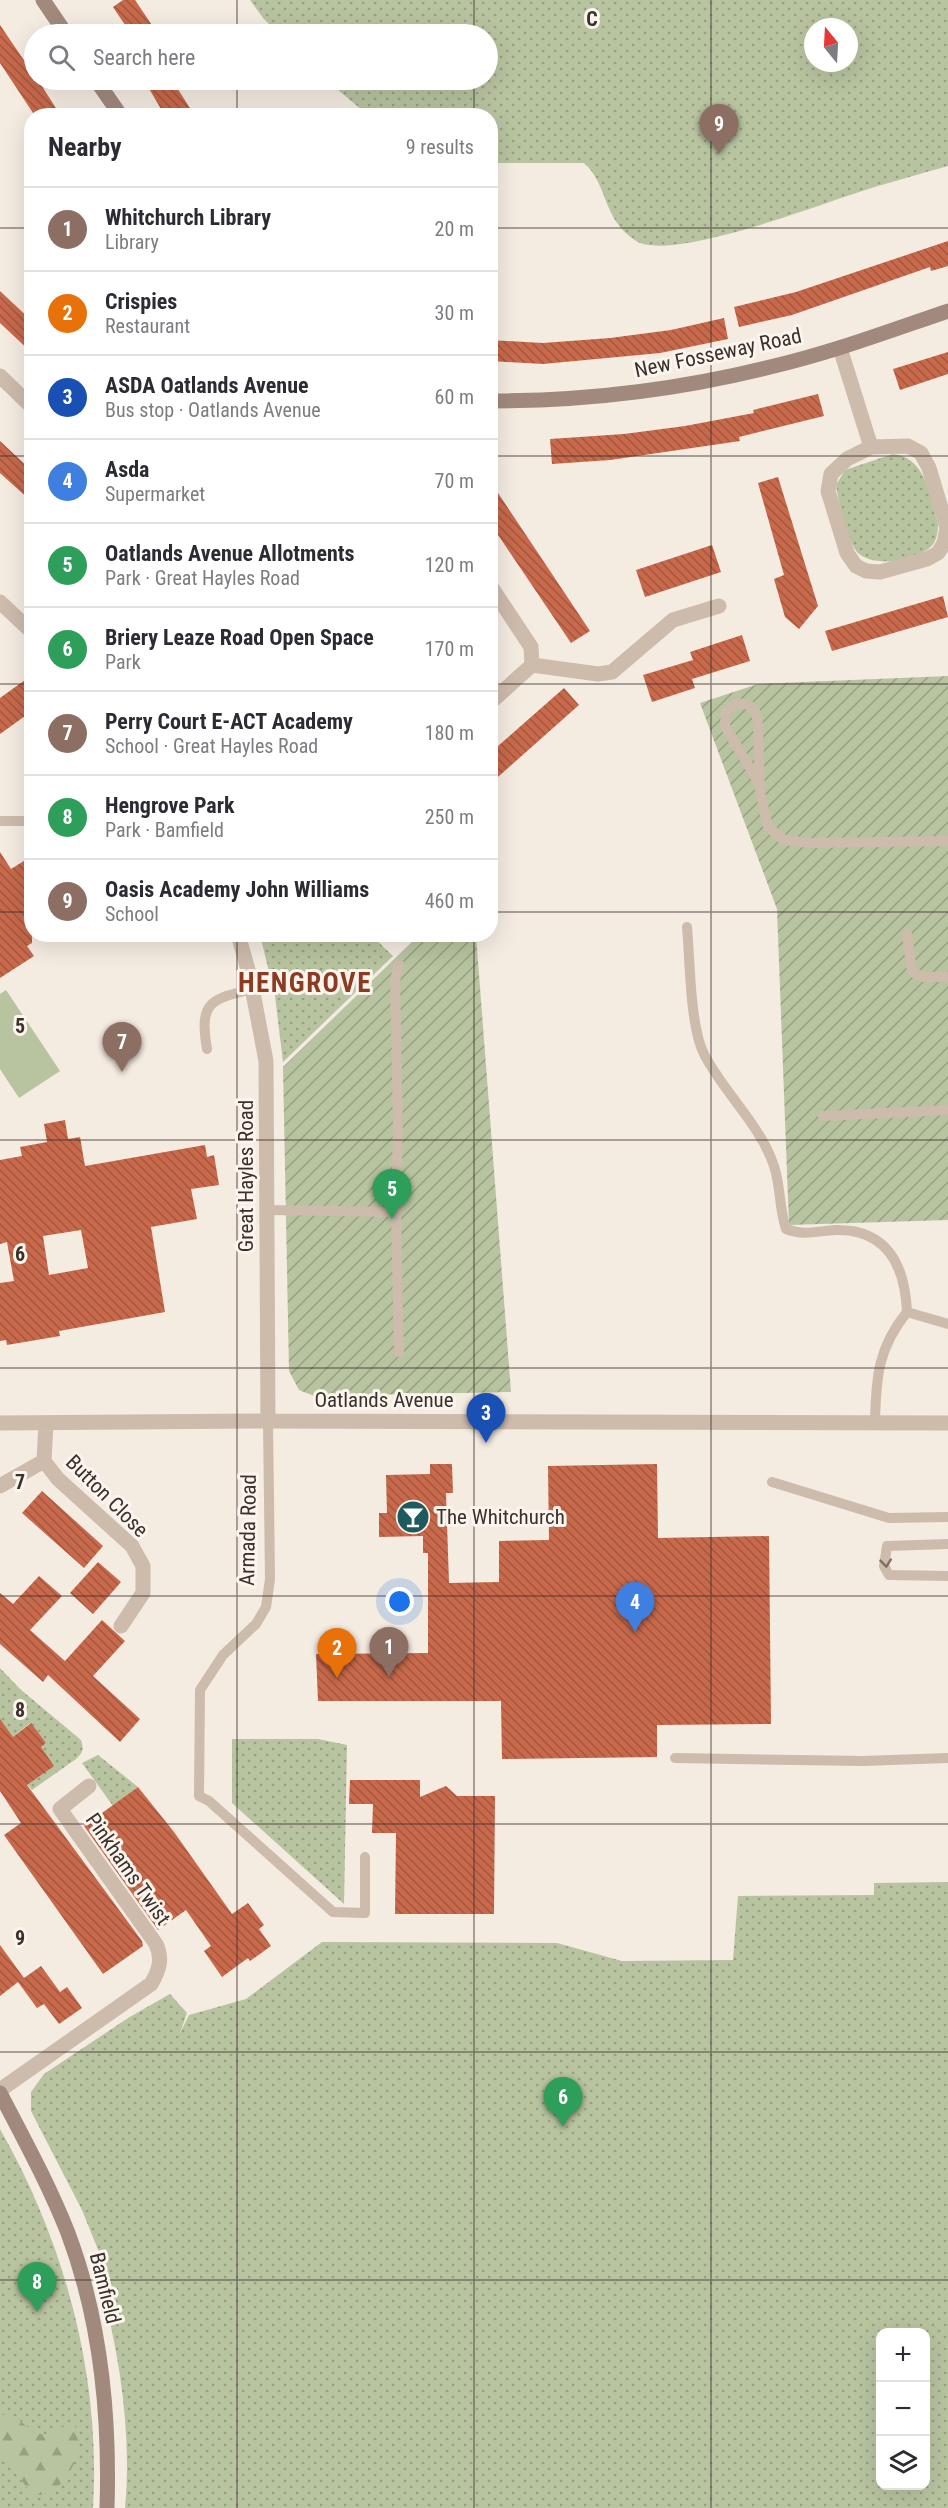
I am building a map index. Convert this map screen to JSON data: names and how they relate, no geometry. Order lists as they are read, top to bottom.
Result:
{
  "streets": {
    "street": [
      "New Fosseway Road",
      "Great Hayles Road",
      "Oatlands Avenue",
      "Button Close",
      "Pinkhams Twist",
      "Bamfield"
    ],
    "lane": ["Armada Road"]
  },
  "crossings": [
    ["Great Hayles Road", "Oatlands Avenue"],
    ["Great Hayles Road", "Armada Road"],
    ["Oatlands Avenue", "Button Close"],
    ["Oatlands Avenue", "Armada Road"],
    ["Pinkhams Twist", "Bamfield"]
  ],
  "districts": ["HENGROVE"],
  "places": {
    "bar": ["The Whitchurch"]
  },
  "north": "top",
  "page": {
    "search": "Search here",
    "pins": [
      "9",
      "7",
      "5",
      "3",
      "4",
      "1",
      "2",
      "6",
      "8"
    ],
    "heading": ["Nearby", "9 results"],
    "list": [
      {
        "mark": "1",
        "name": "Whitchurch Library",
        "note": "Library",
        "value": "20 m"
      },
      {
        "mark": "2",
        "name": "Crispies",
        "note": "Restaurant",
        "value": "30 m"
      },
      {
        "mark": "3",
        "name": "ASDA Oatlands Avenue",
        "note": "Bus stop · Oatlands Avenue",
        "value": "60 m"
      },
      {
        "mark": "4",
        "name": "Asda",
        "note": "Supermarket",
        "value": "70 m"
      },
      {
        "mark": "5",
        "name": "Oatlands Avenue Allotments",
        "note": "Park · Great Hayles Road",
        "value": "120 m"
      },
      {
        "mark": "6",
        "name": "Briery Leaze Road Open Space",
        "note": "Park",
        "value": "170 m"
      },
      {
        "mark": "7",
        "name": "Perry Court E-ACT Academy",
        "note": "School · Great Hayles Road",
        "value": "180 m"
      },
      {
        "mark": "8",
        "name": "Hengrove Park",
        "note": "Park · Bamfield",
        "value": "250 m"
      },
      {
        "mark": "9",
        "name": "Oasis Academy John Williams",
        "note": "School",
        "value": "460 m"
      }
    ],
    "map_buttons": ["+", "−"]
  },
  "grid": {
    "columns": ["C"],
    "rows": [
      "5",
      "6",
      "7",
      "8",
      "9"
    ]
  }
}
